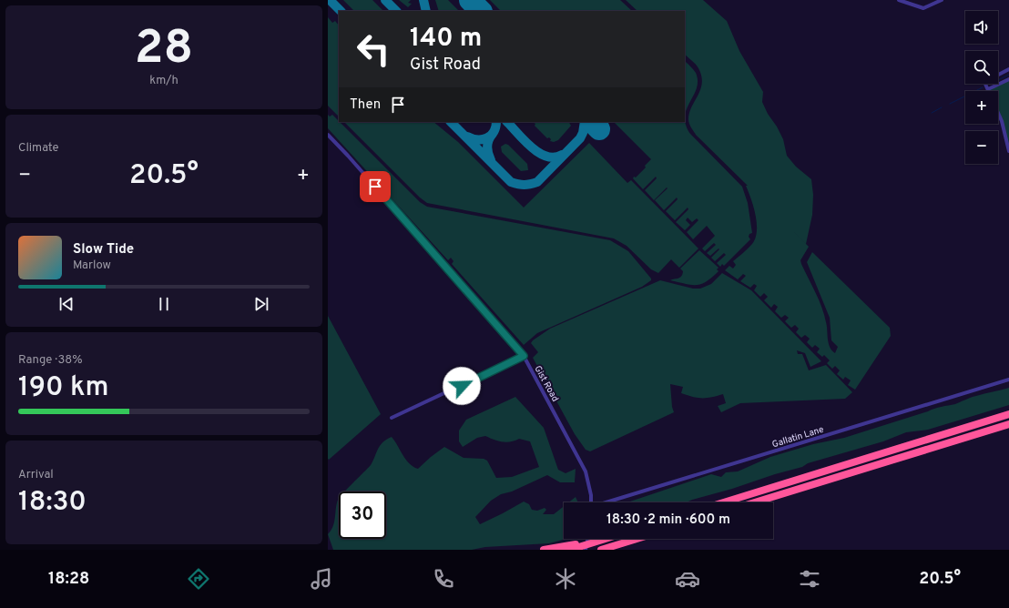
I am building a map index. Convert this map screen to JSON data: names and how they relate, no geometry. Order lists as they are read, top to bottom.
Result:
{
  "streets": {
    "street": ["Gist Road", "Gallatin Lane"]
  },
  "page": {
    "tile": [
      ["28", "km/h"],
      "Climate",
      ["Range · 38%", "190 km"],
      ["Arrival", "18:30"]
    ],
    "map_buttons": ["+", "−"],
    "turn": ["140 m", "Gist Road"],
    "then": "Then",
    "heat": ["−", "20.5°", "+"],
    "song": ["Slow Tide", "Marlow"],
    "limit": "30",
    "trip": "18:30 · 2 min · 600 m",
    "tabs": ["18:28", "20.5°"]
  }
}
